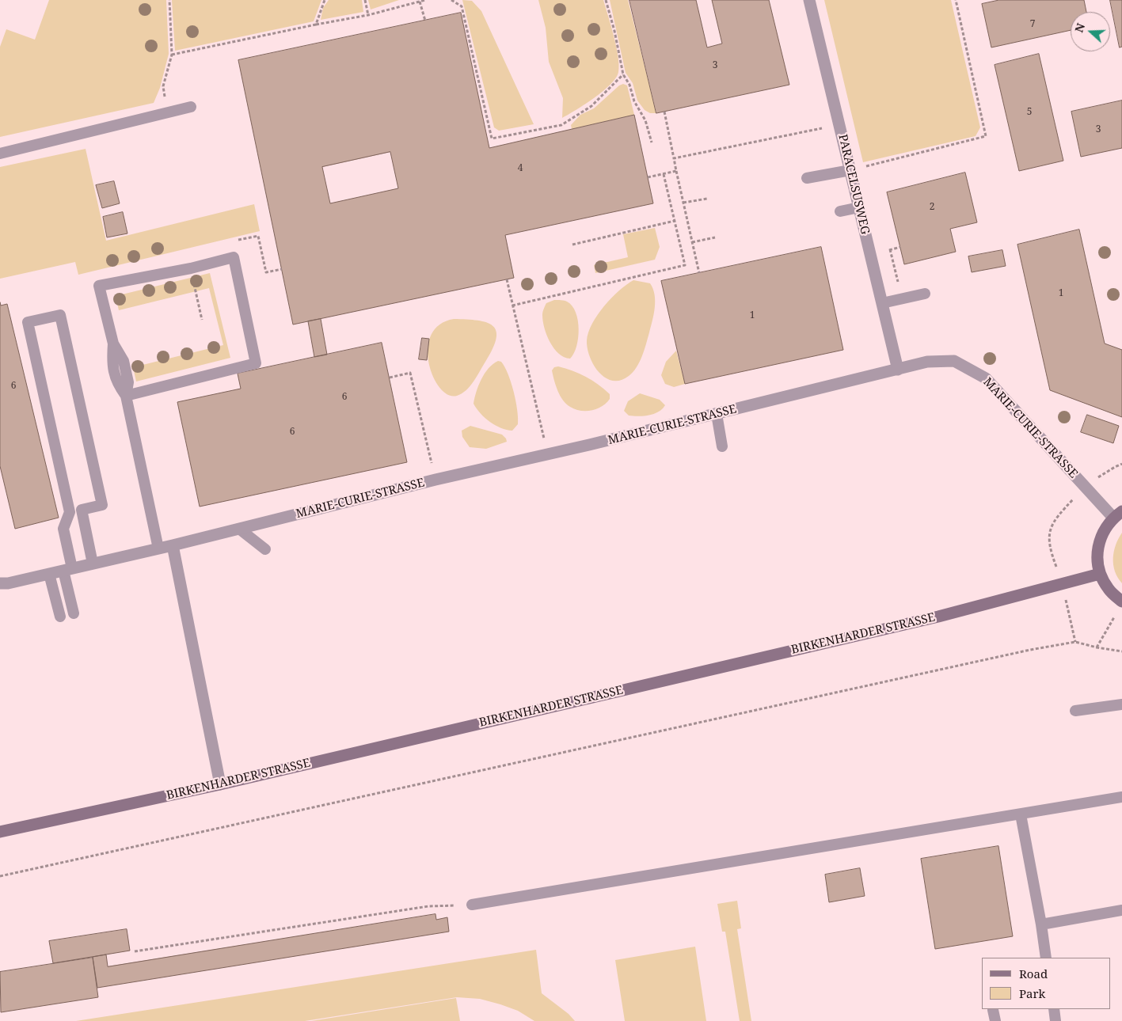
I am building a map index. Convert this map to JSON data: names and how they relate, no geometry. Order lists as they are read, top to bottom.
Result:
{
  "streets": {
    "main road": ["BIRKENHARDER STRASSE"],
    "street": ["PARACELSUSWEG", "MARIE-CURIE-STRASSE"]
  },
  "crossings": [
    ["PARACELSUSWEG", "MARIE-CURIE-STRASSE"]
  ],
  "house_numbers": [
    "7",
    "3",
    "5",
    "3",
    "4",
    "2",
    "1",
    "1",
    "6",
    "6",
    "6"
  ],
  "legend": ["Road", "Park"],
  "north": "left"
}
